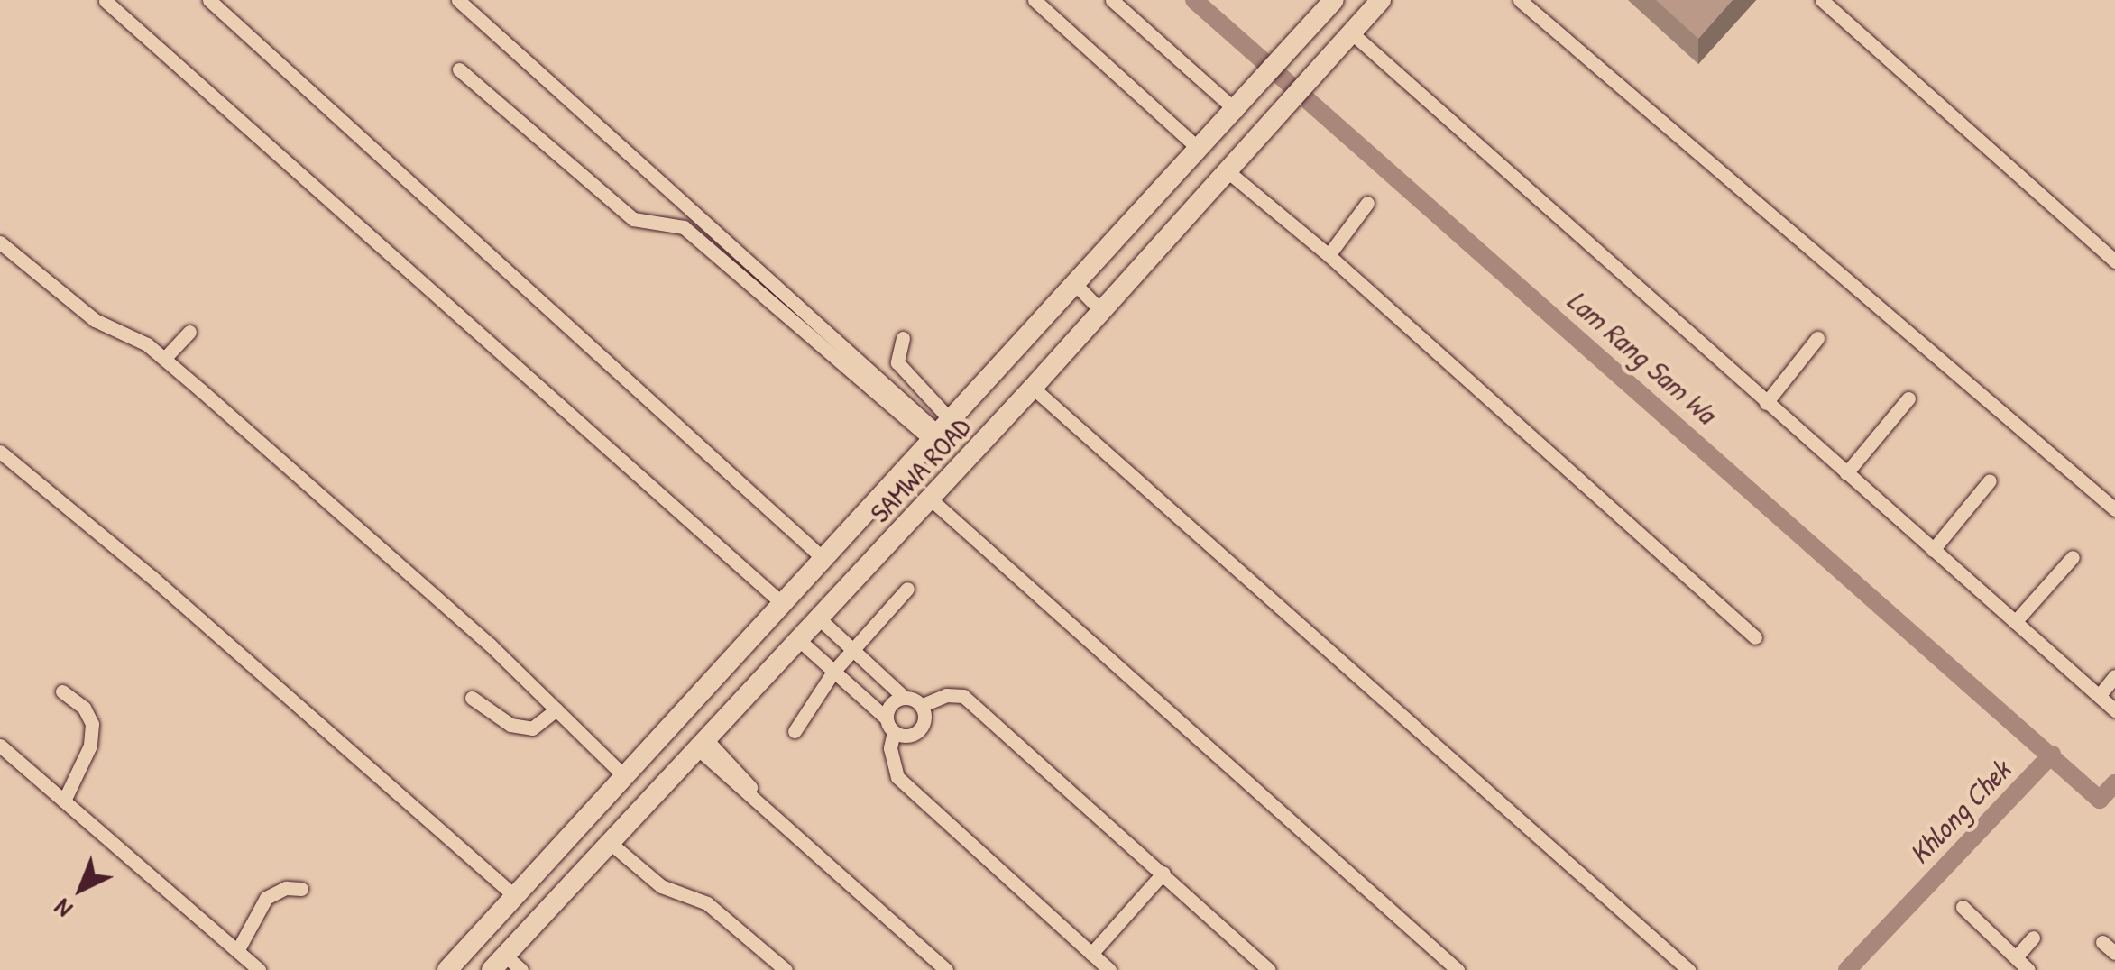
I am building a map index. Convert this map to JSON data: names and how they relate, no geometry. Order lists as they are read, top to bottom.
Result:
{
  "streets": {
    "street": ["SAMWA ROAD"]
  },
  "water": ["Lam Rang Sam Wa", "Khlong Chek"],
  "north": "bottom left"
}
